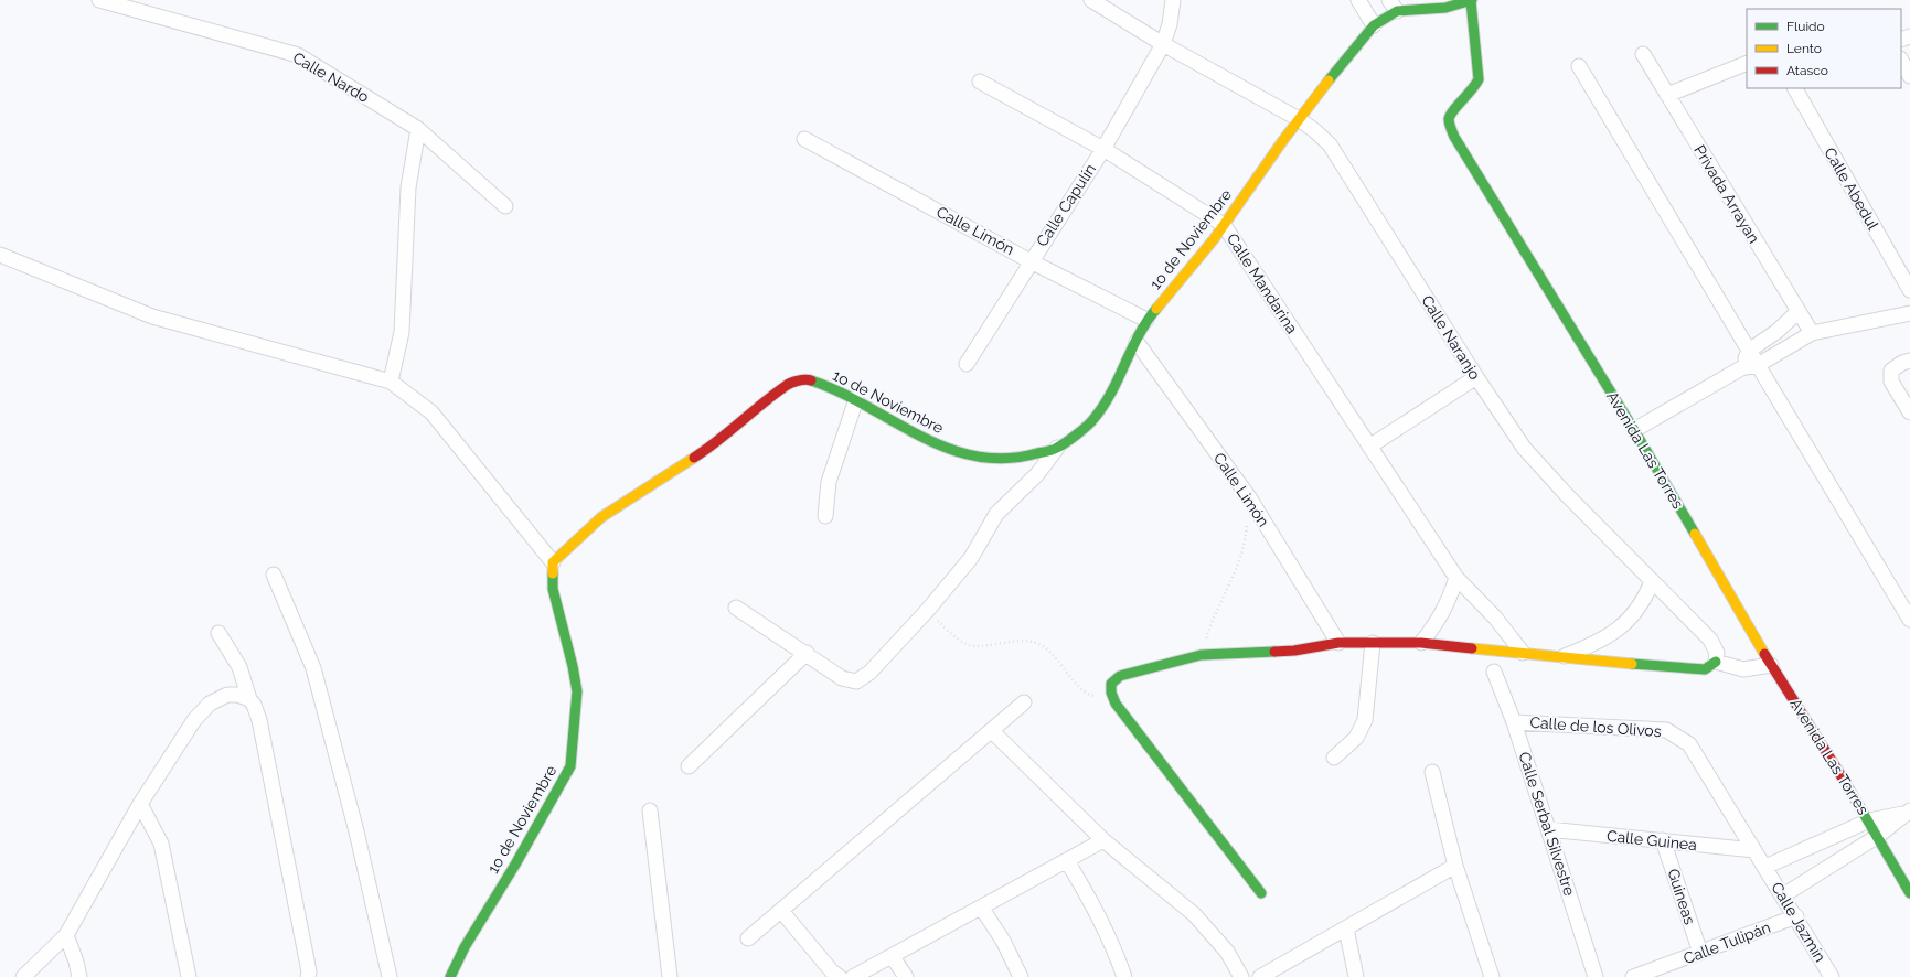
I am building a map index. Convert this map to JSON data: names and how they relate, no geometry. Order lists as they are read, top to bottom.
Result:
{
  "streets": {
    "street": [
      "Calle Nardo",
      "Calle Abedul",
      "Privada Arrayan",
      "Calle Capulín",
      "Calle Limón",
      "1o de Noviembre",
      "Calle Mandarina",
      "Calle Naranjo",
      "Avenida Las Torres",
      "Calle de los Olivos",
      "Calle Serbal Silvestre",
      "Calle Guinea",
      "Guineas",
      "Calle Jazmín",
      "Calle Tulipán"
    ]
  },
  "crossings": [
    ["Calle Capulín", "Calle Limón"],
    ["Calle Capulín", "Calle Mandarina"],
    ["Calle Capulín", "Calle Naranjo"],
    ["Calle Limón", "1o de Noviembre"],
    ["1o de Noviembre", "Calle Mandarina"],
    ["1o de Noviembre", "Calle Naranjo"],
    ["1o de Noviembre", "Avenida Las Torres"],
    ["Calle de los Olivos", "Calle Serbal Silvestre"],
    ["Calle de los Olivos", "Calle Guinea"],
    ["Calle de los Olivos", "Calle Jazmín"],
    ["Calle Serbal Silvestre", "Calle Guinea"],
    ["Calle Guinea", "Guineas"],
    ["Guineas", "Calle Tulipán"],
    ["Calle Jazmín", "Calle Tulipán"]
  ],
  "legend": ["Fluido", "Lento", "Atasco"]
}
